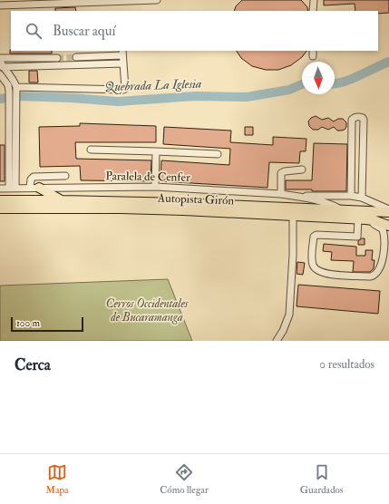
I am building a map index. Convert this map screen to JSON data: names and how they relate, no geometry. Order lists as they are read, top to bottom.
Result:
{
  "streets": {
    "highway": ["Autopista Girón"],
    "street": ["Paralela de Cenfer"]
  },
  "crossings": [
    ["Paralela de Cenfer", "Autopista Girón"]
  ],
  "water": ["Quebrada La Iglesia"],
  "parks": ["Cerros Occidentales de Bucaramanga"],
  "scale_bar": "100 m",
  "north": "bottom",
  "page": {
    "search": "Buscar aquí",
    "scale": "100 m",
    "heading": ["Cerca", "0 resultados"],
    "nav": ["Mapa", "Cómo llegar", "Guardados"]
  }
}
